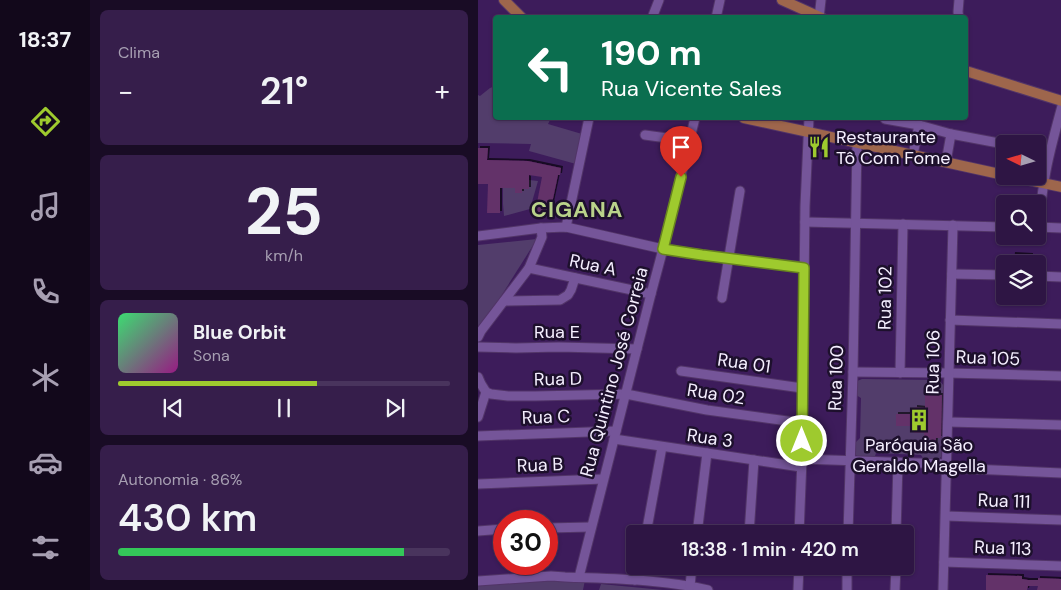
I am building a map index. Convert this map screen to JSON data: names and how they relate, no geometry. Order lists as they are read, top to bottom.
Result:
{
  "streets": {
    "street": [
      "Rua A",
      "Rua 102",
      "Rua E",
      "Rua 105",
      "Rua 106",
      "Rua 01",
      "Rua Quintino José Correia",
      "Rua 100",
      "Rua D",
      "Rua 02",
      "Rua C",
      "Rua 3",
      "Rua B",
      "Rua 111",
      "Rua 113"
    ]
  },
  "crossings": [
    ["Rua A", "Rua Quintino José Correia"],
    ["Rua 102", "Rua 105"],
    ["Rua E", "Rua Quintino José Correia"],
    ["Rua 105", "Rua 106"],
    ["Rua 105", "Rua 100"],
    ["Rua 106", "Rua 3"],
    ["Rua 106", "Rua 111"],
    ["Rua 106", "Rua 113"],
    ["Rua Quintino José Correia", "Rua D"],
    ["Rua Quintino José Correia", "Rua 02"],
    ["Rua Quintino José Correia", "Rua C"],
    ["Rua Quintino José Correia", "Rua 3"],
    ["Rua Quintino José Correia", "Rua B"],
    ["Rua 100", "Rua 3"],
    ["Rua D", "Rua 02"],
    ["Rua C", "Rua 3"]
  ],
  "districts": ["CIGANA"],
  "places": {
    "restaurant": ["Restaurante Tô Com Fome"],
    "building": ["Paróquia São Geraldo Magella"]
  },
  "north": "left",
  "page": {
    "tabs": "18:37",
    "tile": [
      "Clima",
      ["25", "km/h"],
      ["Autonomia · 86%", "430 km"]
    ],
    "turn": ["190 m", "Rua Vicente Sales"],
    "heat": ["−", "21°", "+"],
    "song": ["Blue Orbit", "Sona"],
    "limit": "30",
    "trip": "18:38 · 1 min · 420 m"
  }
}
